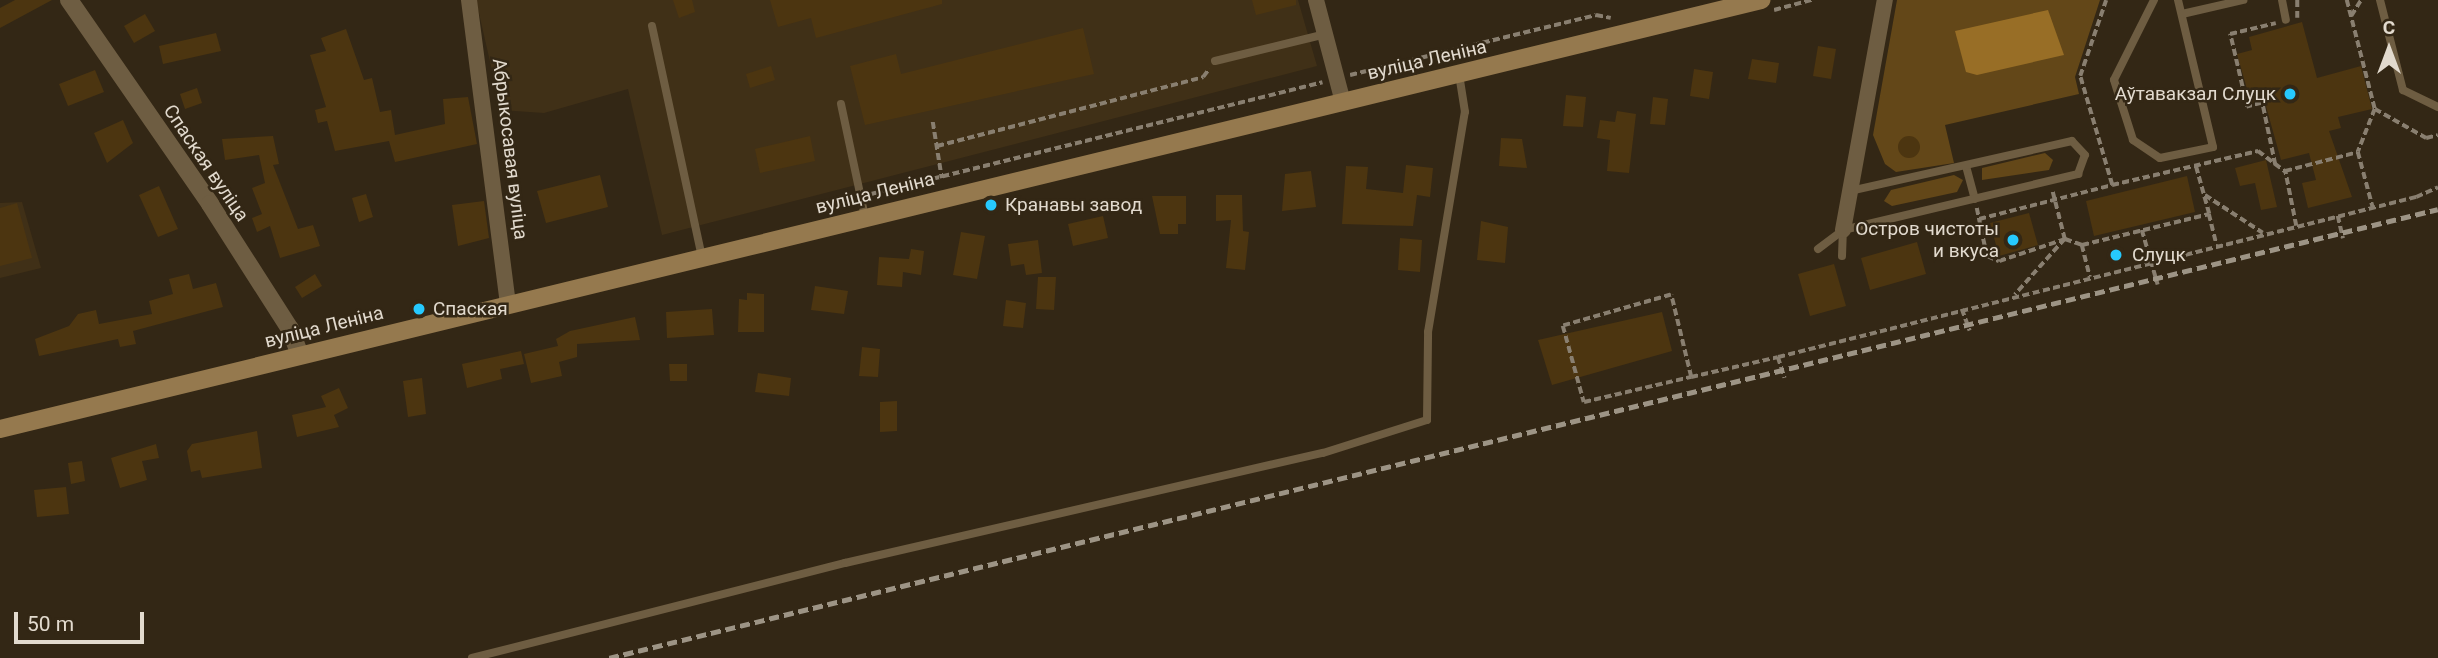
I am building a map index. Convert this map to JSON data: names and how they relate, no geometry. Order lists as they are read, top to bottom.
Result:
{
  "streets": {
    "main road": ["вуліца Леніна"],
    "street": ["Абрыкосавая вуліца", "Спаская вуліца"]
  },
  "crossings": [
    ["вуліца Леніна", "Абрыкосавая вуліца"],
    ["вуліца Леніна", "Спаская вуліца"]
  ],
  "places": [
    "Аўтавакзал Слуцк",
    "Кранавы завод",
    "Остров чистоты и вкуса",
    "Слуцк",
    "Спаская"
  ],
  "scale_bar": "50 m",
  "north": "top"
}
